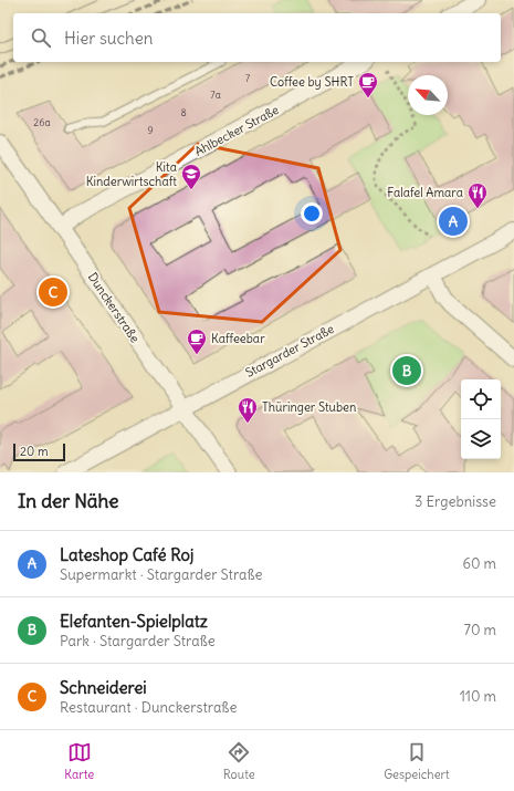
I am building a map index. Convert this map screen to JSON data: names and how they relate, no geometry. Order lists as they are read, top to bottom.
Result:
{
  "streets": {
    "street": ["Ahlbecker Straße", "Dunckerstraße", "Stargarder Straße"]
  },
  "crossings": [
    ["Ahlbecker Straße", "Dunckerstraße"],
    ["Dunckerstraße", "Stargarder Straße"]
  ],
  "places": {
    "cafe": ["Coffee by SHRT", "Kaffeebar"],
    "school or university": ["Kita Kinderwirtschaft"],
    "restaurant": ["Falafel Amara", "Thüringer Stuben"]
  },
  "house_numbers": [
    "7",
    "7a",
    "8",
    "26a",
    "9"
  ],
  "scale_bar": "20 m",
  "north": "top left",
  "page": {
    "search": "Hier suchen",
    "pins": ["A", "C", "B"],
    "scale": "20 m",
    "heading": ["In der Nähe", "3 Ergebnisse"],
    "list": [
      {
        "mark": "A",
        "name": "Lateshop Café Roj",
        "note": "Supermarkt · Stargarder Straße",
        "value": "60 m"
      },
      {
        "mark": "B",
        "name": "Elefanten-Spielplatz",
        "note": "Park · Stargarder Straße",
        "value": "70 m"
      },
      {
        "mark": "C",
        "name": "Schneiderei",
        "note": "Restaurant · Dunckerstraße",
        "value": "110 m"
      }
    ],
    "nav": ["Karte", "Route", "Gespeichert"]
  }
}
